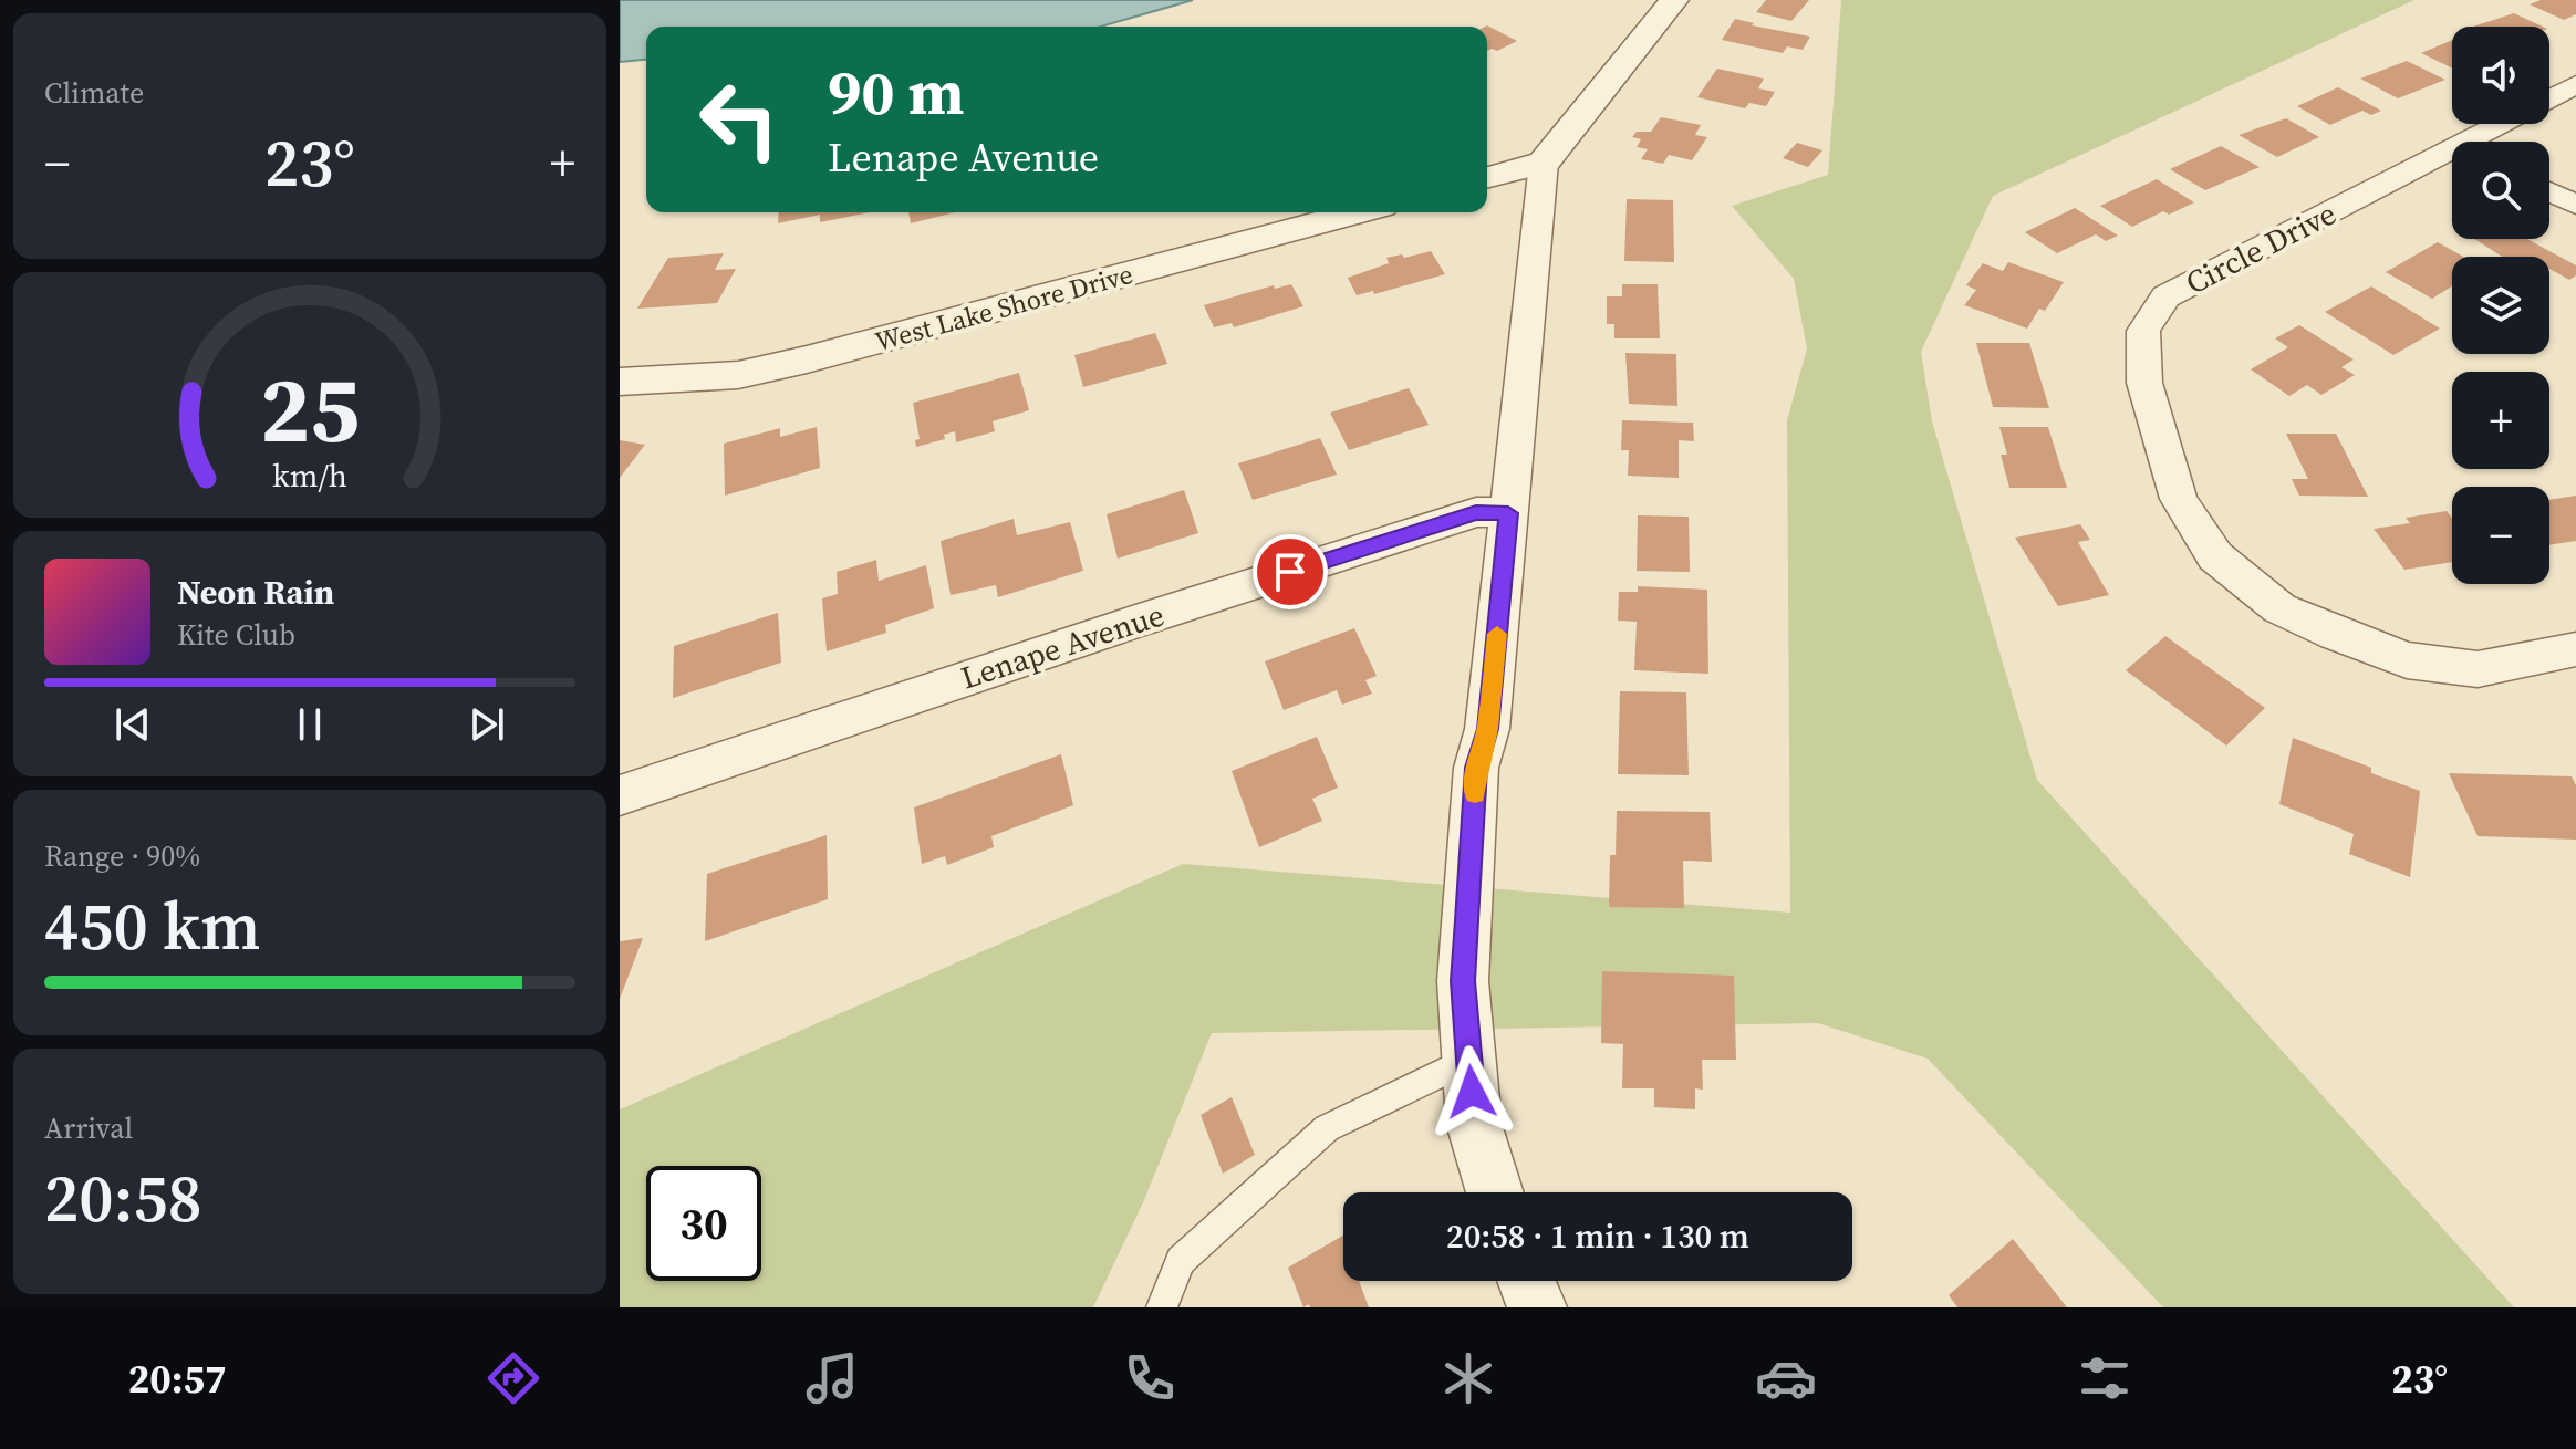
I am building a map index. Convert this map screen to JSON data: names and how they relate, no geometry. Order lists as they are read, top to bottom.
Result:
{
  "streets": {
    "street": ["Circle Drive", "West Lake Shore Drive", "Lenape Avenue"]
  },
  "page": {
    "tile": [
      "Climate",
      ["Range · 90%", "450 km"],
      ["Arrival", "20:58"]
    ],
    "map_buttons": ["+", "−"],
    "turn": ["90 m", "Lenape Avenue"],
    "heat": ["−", "23°", "+"],
    "song": ["Neon Rain", "Kite Club"],
    "limit": "30",
    "trip": "20:58 · 1 min · 130 m",
    "tabs": ["20:57", "23°"],
    "gauge": ["25", "km/h"]
  }
}
